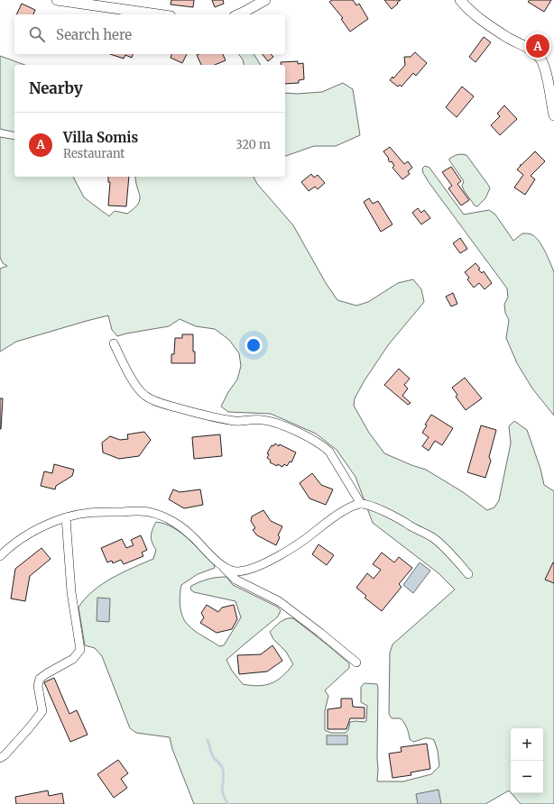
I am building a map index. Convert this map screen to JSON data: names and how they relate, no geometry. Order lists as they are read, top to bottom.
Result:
{
  "page": {
    "search": "Search here",
    "pins": "A",
    "heading": "Nearby",
    "list": [
      {
        "mark": "A",
        "name": "Villa Somis",
        "note": "Restaurant",
        "value": "320 m"
      }
    ],
    "map_buttons": ["+", "−"]
  }
}
